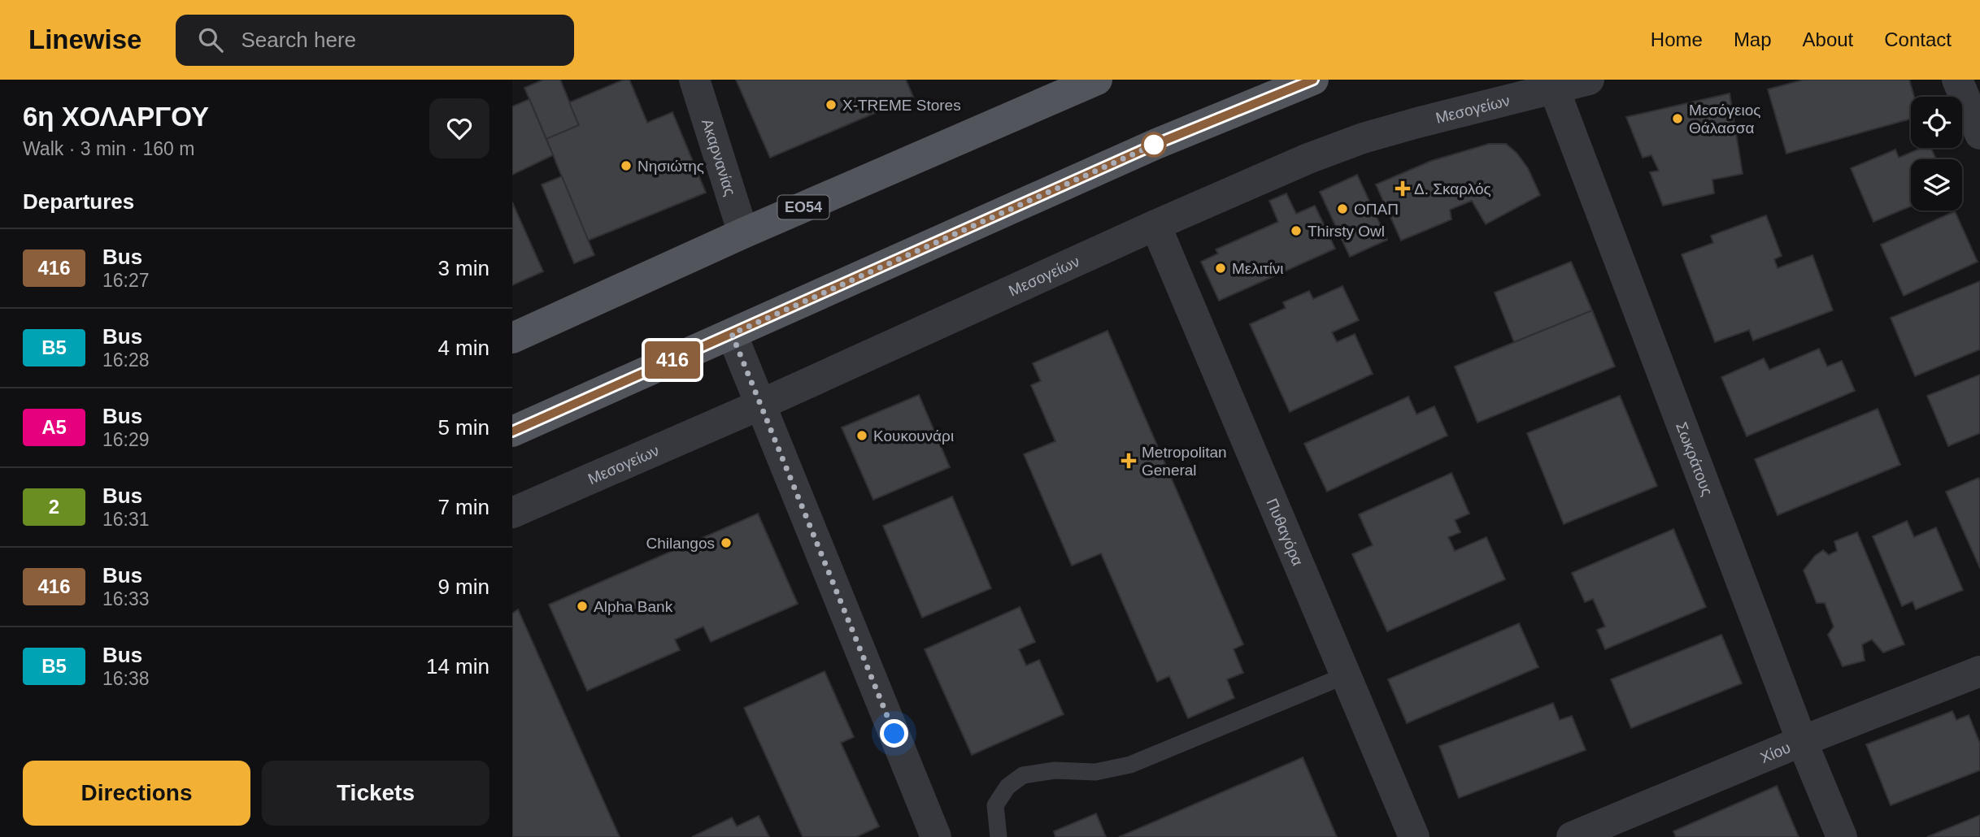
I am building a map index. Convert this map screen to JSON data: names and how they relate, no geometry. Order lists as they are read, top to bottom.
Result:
{
  "streets": {
    "main road": ["ΕΟ54"],
    "street": [
      "Μεσογείων",
      "Ακαρνανίας",
      "Σωκράτους",
      "Πυθαγόρα",
      "Χίου"
    ]
  },
  "crossings": [
    ["Μεσογείων", "Σωκράτους"],
    ["Μεσογείων", "Πυθαγόρα"],
    ["Ακαρνανίας", "ΕΟ54"],
    ["Σωκράτους", "Χίου"]
  ],
  "places": {
    "other": [
      "X-TREME Stores",
      "Μεσόγειος Θάλασσα",
      "Νησιώτης",
      "ΟΠΑΠ",
      "Thirsty Owl",
      "Μελιτίνι",
      "Κουκουνάρι",
      "Chilangos",
      "Alpha Bank"
    ],
    "health": ["Δ. Σκαρλός", "Metropolitan General"]
  },
  "lines": ["bus line 416"],
  "page": {
    "header": "Linewise",
    "search": "Search here",
    "nav": [
      "Home",
      "Map",
      "About",
      "Contact"
    ],
    "heading": [
      ["6η ΧΟΛΑΡΓΟΥ", "Walk · 3 min · 160 m"],
      "Departures"
    ],
    "on_map": "416",
    "list": [
      {
        "mark": "416",
        "name": "Bus",
        "note": "16:27",
        "value": "3 min"
      },
      {
        "mark": "Β5",
        "name": "Bus",
        "note": "16:28",
        "value": "4 min"
      },
      {
        "mark": "A5",
        "name": "Bus",
        "note": "16:29",
        "value": "5 min"
      },
      {
        "mark": "2",
        "name": "Bus",
        "note": "16:31",
        "value": "7 min"
      },
      {
        "mark": "416",
        "name": "Bus",
        "note": "16:33",
        "value": "9 min"
      },
      {
        "mark": "Β5",
        "name": "Bus",
        "note": "16:38",
        "value": "14 min"
      }
    ],
    "buttons": ["Directions", "Tickets"]
  }
}
